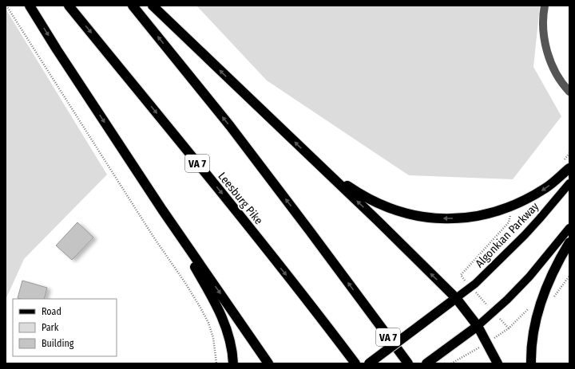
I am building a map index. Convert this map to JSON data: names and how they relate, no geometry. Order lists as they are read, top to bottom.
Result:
{
  "streets": {
    "highway": ["VA 7", "Leesburg Pike"],
    "main road": ["Algonkian Parkway"]
  },
  "legend": ["Road", "Park", "Building"]
}
